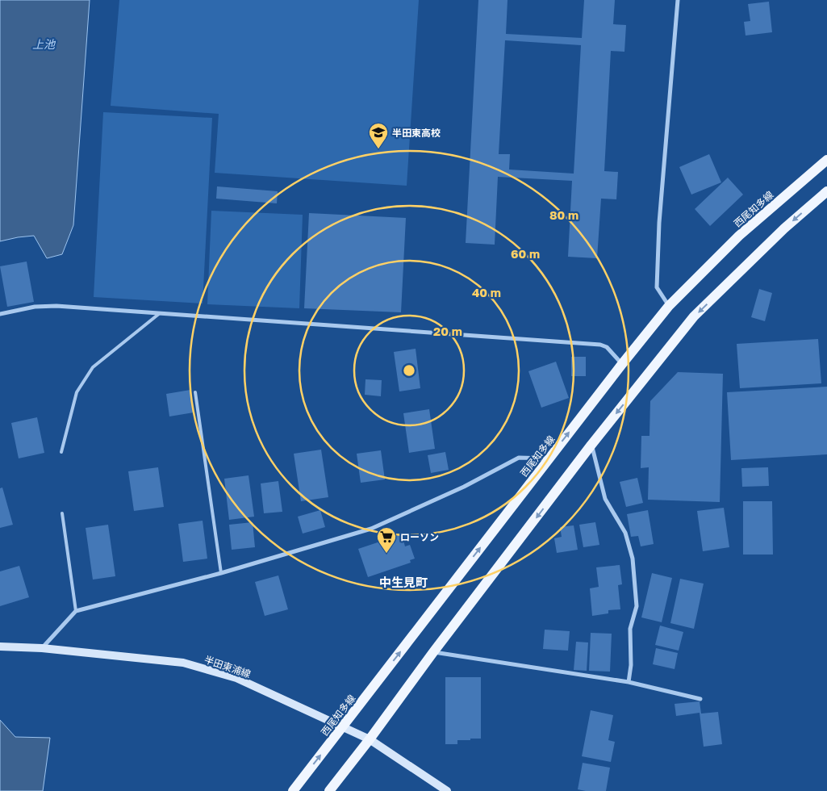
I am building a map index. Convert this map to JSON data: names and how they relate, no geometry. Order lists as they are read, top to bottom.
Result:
{
  "streets": {
    "main road": ["西尾知多線", "半田東浦線"]
  },
  "crossings": [
    ["西尾知多線", "半田東浦線"]
  ],
  "districts": ["中生見町"],
  "water": ["上池"],
  "places": {
    "school or university": ["半田東高校"],
    "supermarket": ["ローソン"]
  },
  "rings": [
    "80 m",
    "60 m",
    "40 m",
    "20 m"
  ]
}
